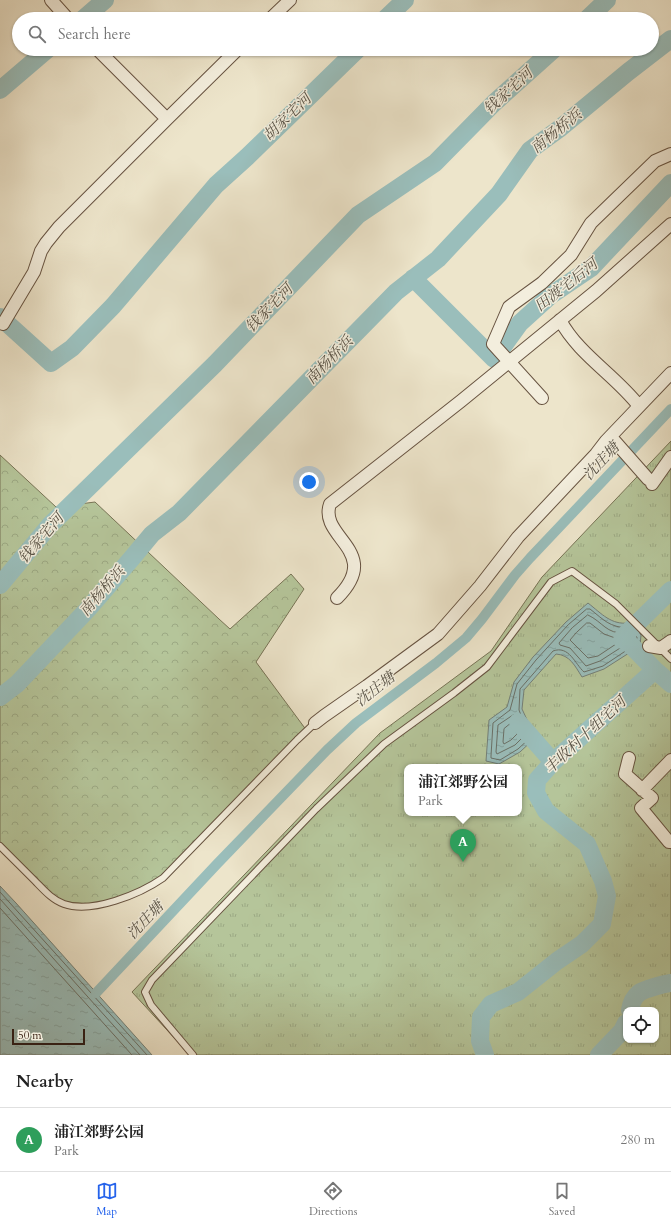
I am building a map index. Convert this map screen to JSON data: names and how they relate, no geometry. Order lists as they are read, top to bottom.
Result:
{
  "water": [
    "钱家宅河",
    "胡家宅河",
    "南杨桥浜",
    "田渡宅后河",
    "沈庄塘",
    "丰收村十组宅河"
  ],
  "scale_bar": "50 m",
  "page": {
    "search": "Search here",
    "popup": ["浦江郊野公园", "Park"],
    "pins": "A",
    "scale": "50 m",
    "heading": "Nearby",
    "list": [
      {
        "mark": "A",
        "name": "浦江郊野公园",
        "note": "Park",
        "value": "280 m"
      }
    ],
    "nav": ["Map", "Directions", "Saved"]
  }
}
